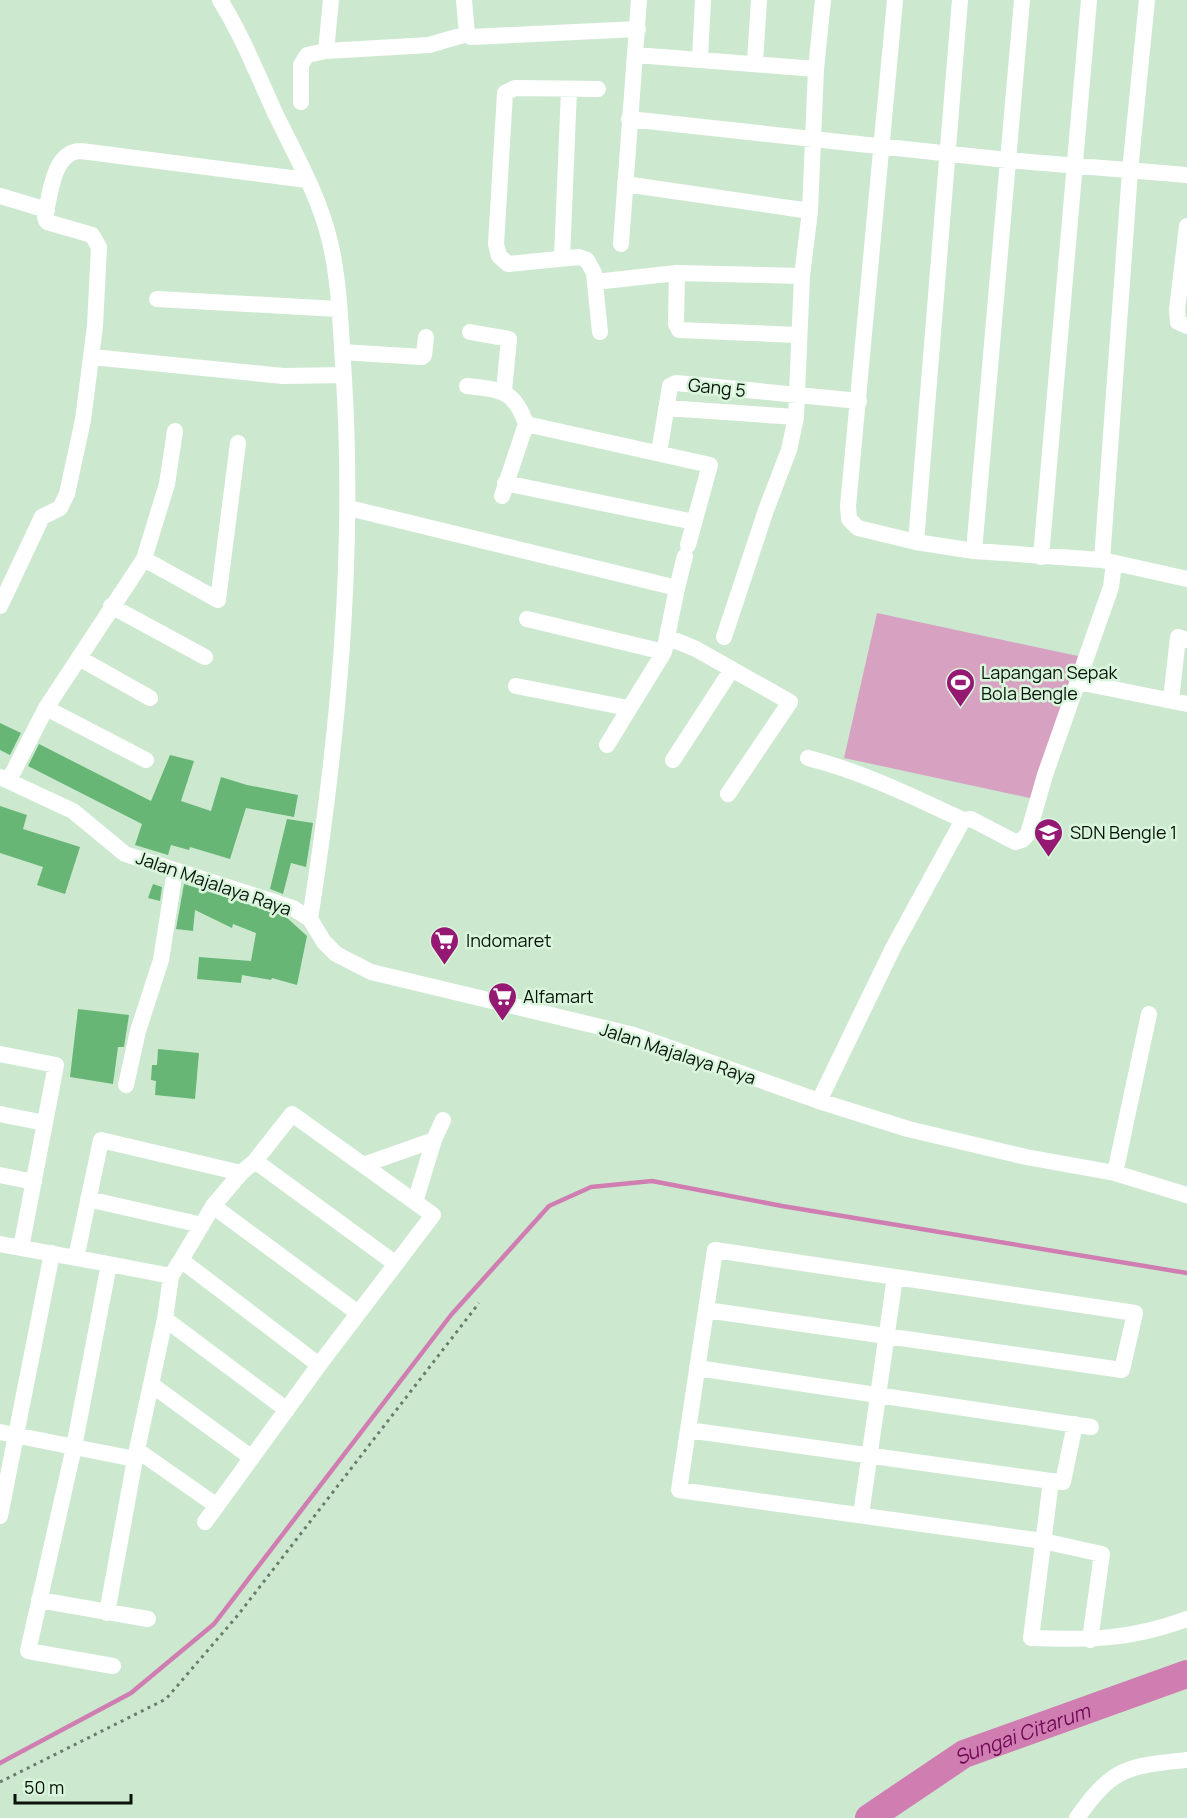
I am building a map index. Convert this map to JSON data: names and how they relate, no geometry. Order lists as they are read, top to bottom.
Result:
{
  "streets": {
    "street": ["Gang 5", "Jalan Majalaya Raya"]
  },
  "water": ["Sungai Citarum"],
  "places": {
    "sports": ["Lapangan Sepak Bola Bengle"],
    "school or university": ["SDN Bengle 1"],
    "supermarket": ["Indomaret", "Alfamart"]
  },
  "scale_bar": "50 m"
}
